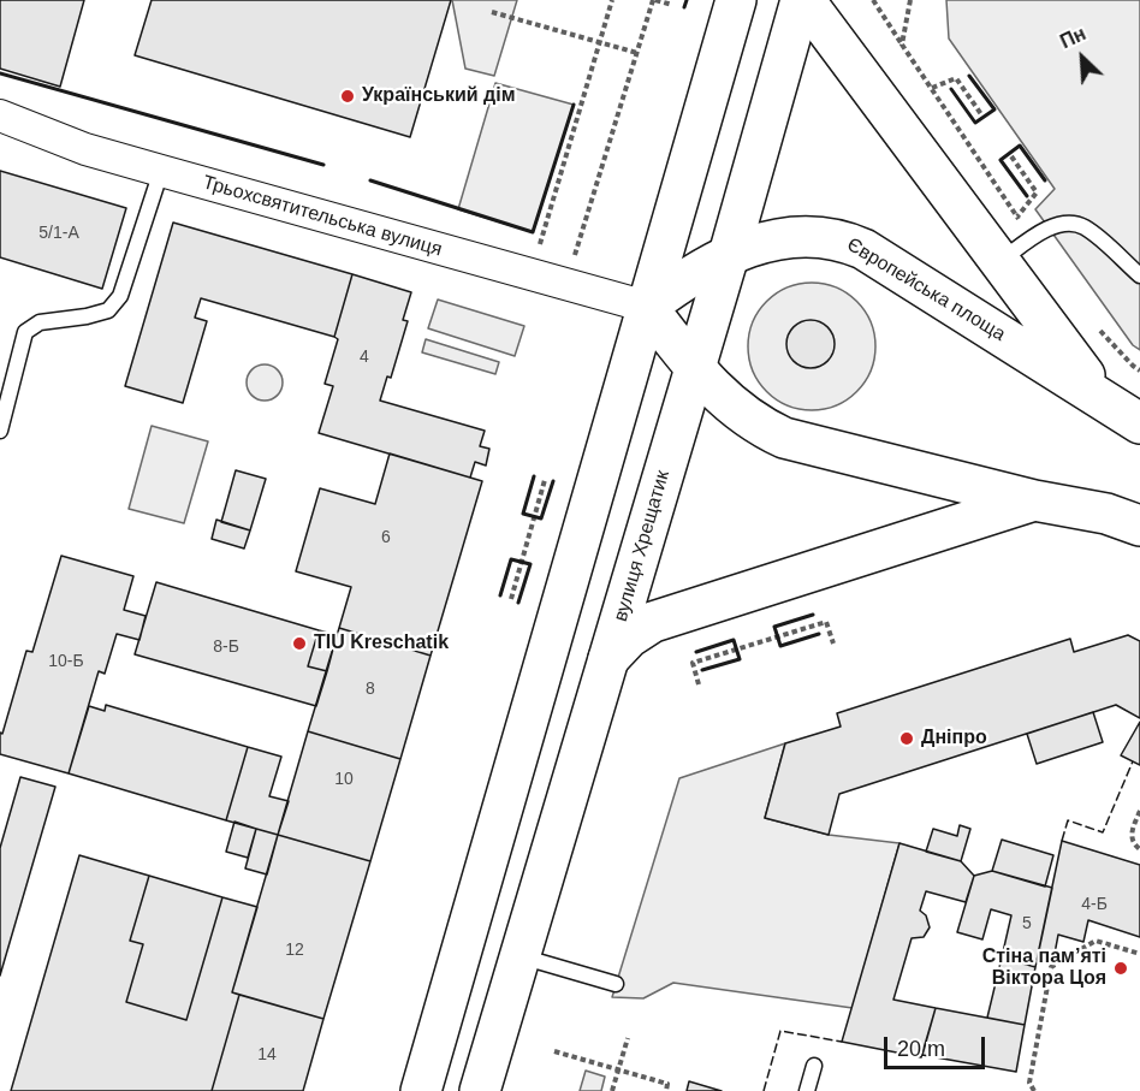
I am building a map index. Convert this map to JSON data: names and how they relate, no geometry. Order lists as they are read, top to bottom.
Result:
{
  "streets": {
    "main road": ["Європейська площа", "вулиця Хрещатик"],
    "street": ["Трьохсвятительська вулиця"]
  },
  "crossings": [
    ["Трьохсвятительська вулиця", "Європейська площа"],
    ["Європейська площа", "вулиця Хрещатик"]
  ],
  "places": [
    "Український дім",
    "TIU Kreschatik",
    "Дніпро",
    "Стіна пам’яті Віктора Цоя"
  ],
  "house_numbers": [
    "5/1-А",
    "4",
    "6",
    "8-Б",
    "10-Б",
    "8",
    "10",
    "4-Б",
    "5",
    "12",
    "14"
  ],
  "scale_bar": "20 m",
  "north": "top left"
}
